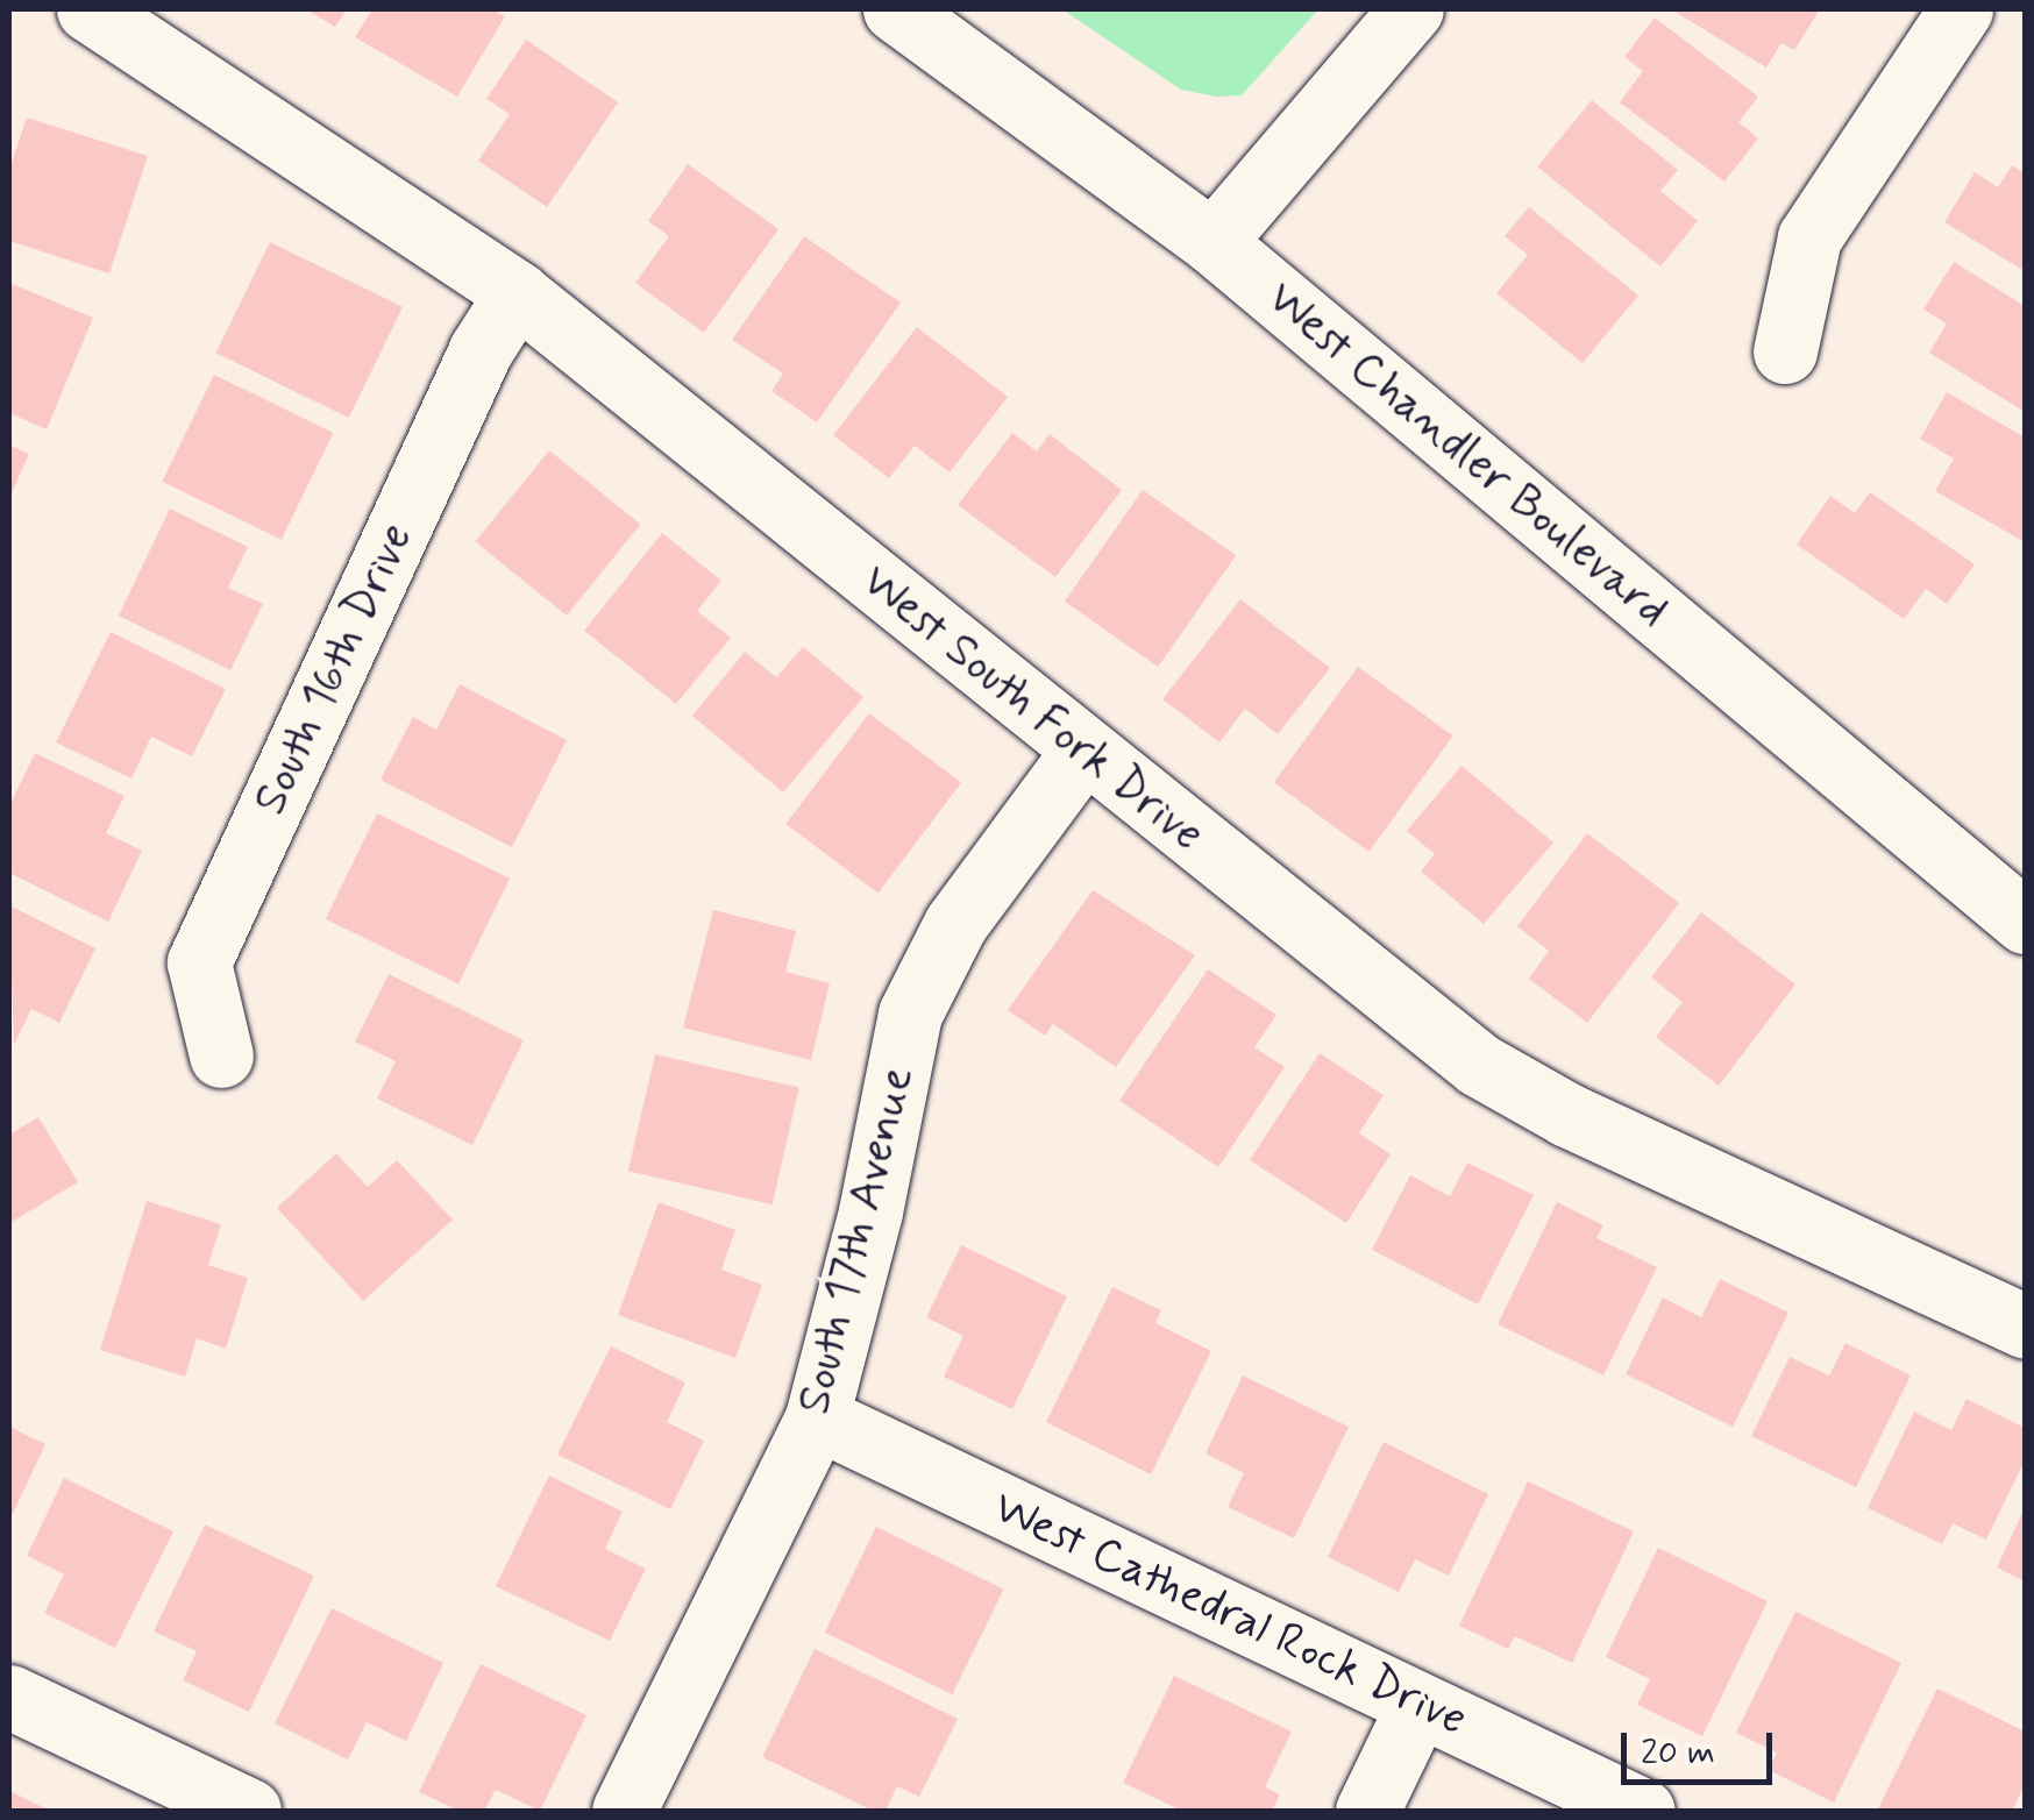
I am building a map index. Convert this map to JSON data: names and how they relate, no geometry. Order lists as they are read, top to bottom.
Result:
{
  "streets": {
    "street": [
      "West Chandler Boulevard",
      "South 16th Drive",
      "West South Fork Drive",
      "South 17th Avenue",
      "West Cathedral Rock Drive"
    ]
  },
  "crossings": [
    ["South 16th Drive", "West South Fork Drive"],
    ["West South Fork Drive", "South 17th Avenue"],
    ["South 17th Avenue", "West Cathedral Rock Drive"]
  ],
  "scale_bar": "20 m"
}
